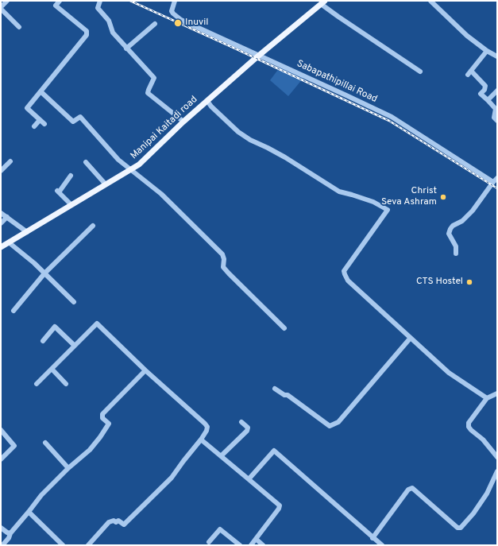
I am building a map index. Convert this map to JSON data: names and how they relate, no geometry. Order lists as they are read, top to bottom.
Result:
{
  "streets": {
    "main road": ["Manipai Kaitadi road"],
    "street": ["Sabapathipillai Road"]
  },
  "crossings": [
    ["Sabapathipillai Road", "Manipai Kaitadi road"]
  ],
  "places": ["Inuvil", "Christ Seva Ashram", "CTS Hostel"]
}
